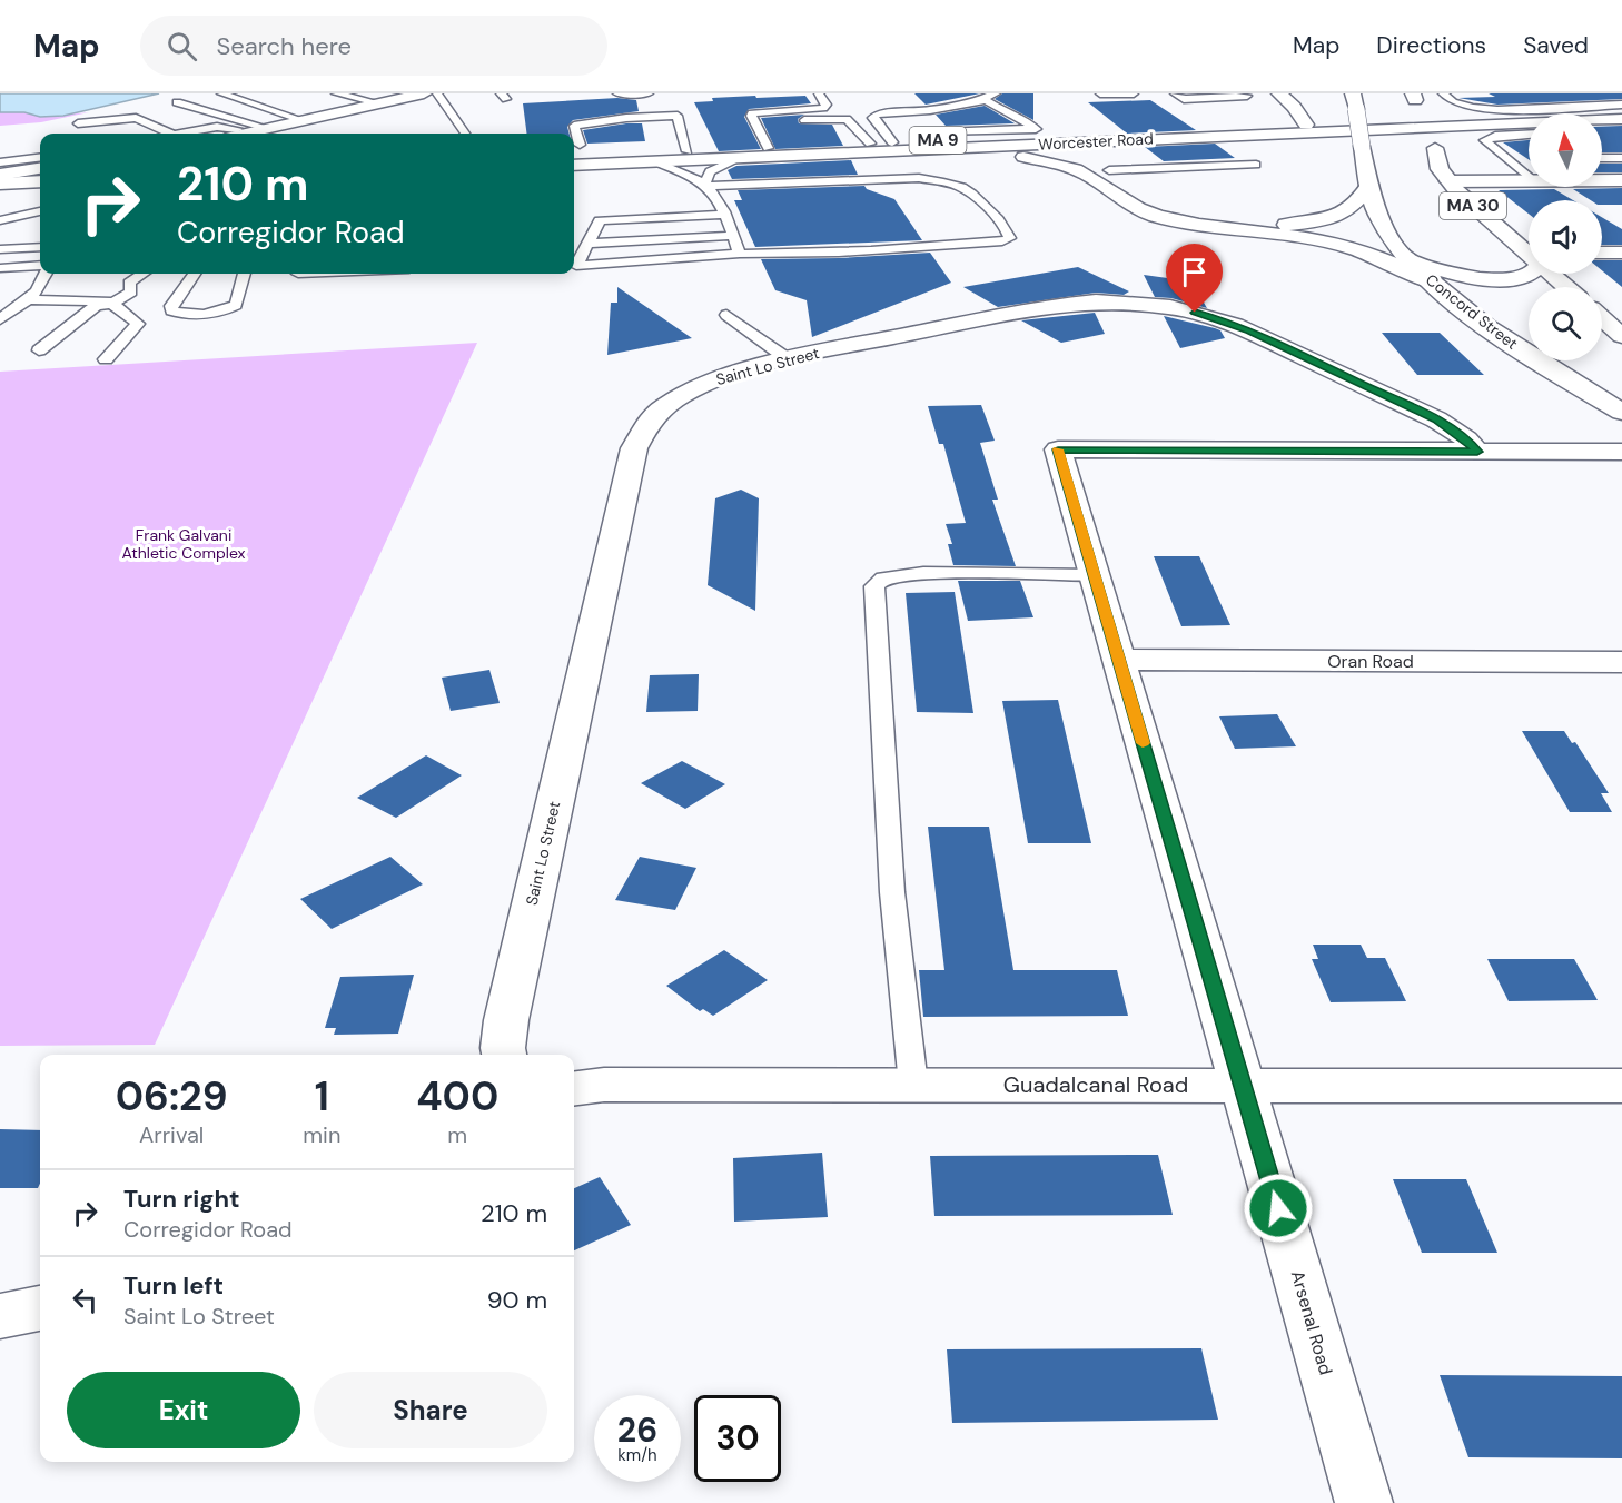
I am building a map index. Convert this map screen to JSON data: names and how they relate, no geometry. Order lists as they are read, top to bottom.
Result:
{
  "streets": {
    "main road": [
      "MA 9",
      "Worcester Road",
      "MA 30",
      "Concord Street",
      "Saint Lo Street",
      "Oran Road",
      "Guadalcanal Road",
      "Arsenal Road"
    ]
  },
  "crossings": [
    ["Saint Lo Street", "Arsenal Road"],
    ["Oran Road", "Arsenal Road"],
    ["Guadalcanal Road", "Arsenal Road"]
  ],
  "parks": ["Frank Galvani Athletic Complex"],
  "north": "top",
  "page": {
    "header": "Map",
    "search": "Search here",
    "nav": ["Map", "Directions", "Saved"],
    "turn": ["210 m", "Corregidor Road"],
    "eta": [
      "06:29",
      "Arrival",
      "1",
      "min",
      "400",
      "m"
    ],
    "list": [
      {
        "name": "Turn right",
        "note": "Corregidor Road",
        "value": "210 m"
      },
      {
        "name": "Turn left",
        "note": "Saint Lo Street",
        "value": "90 m"
      }
    ],
    "buttons": ["Exit", "Share"],
    "speed": "26 km/h",
    "limit": "30"
  }
}
